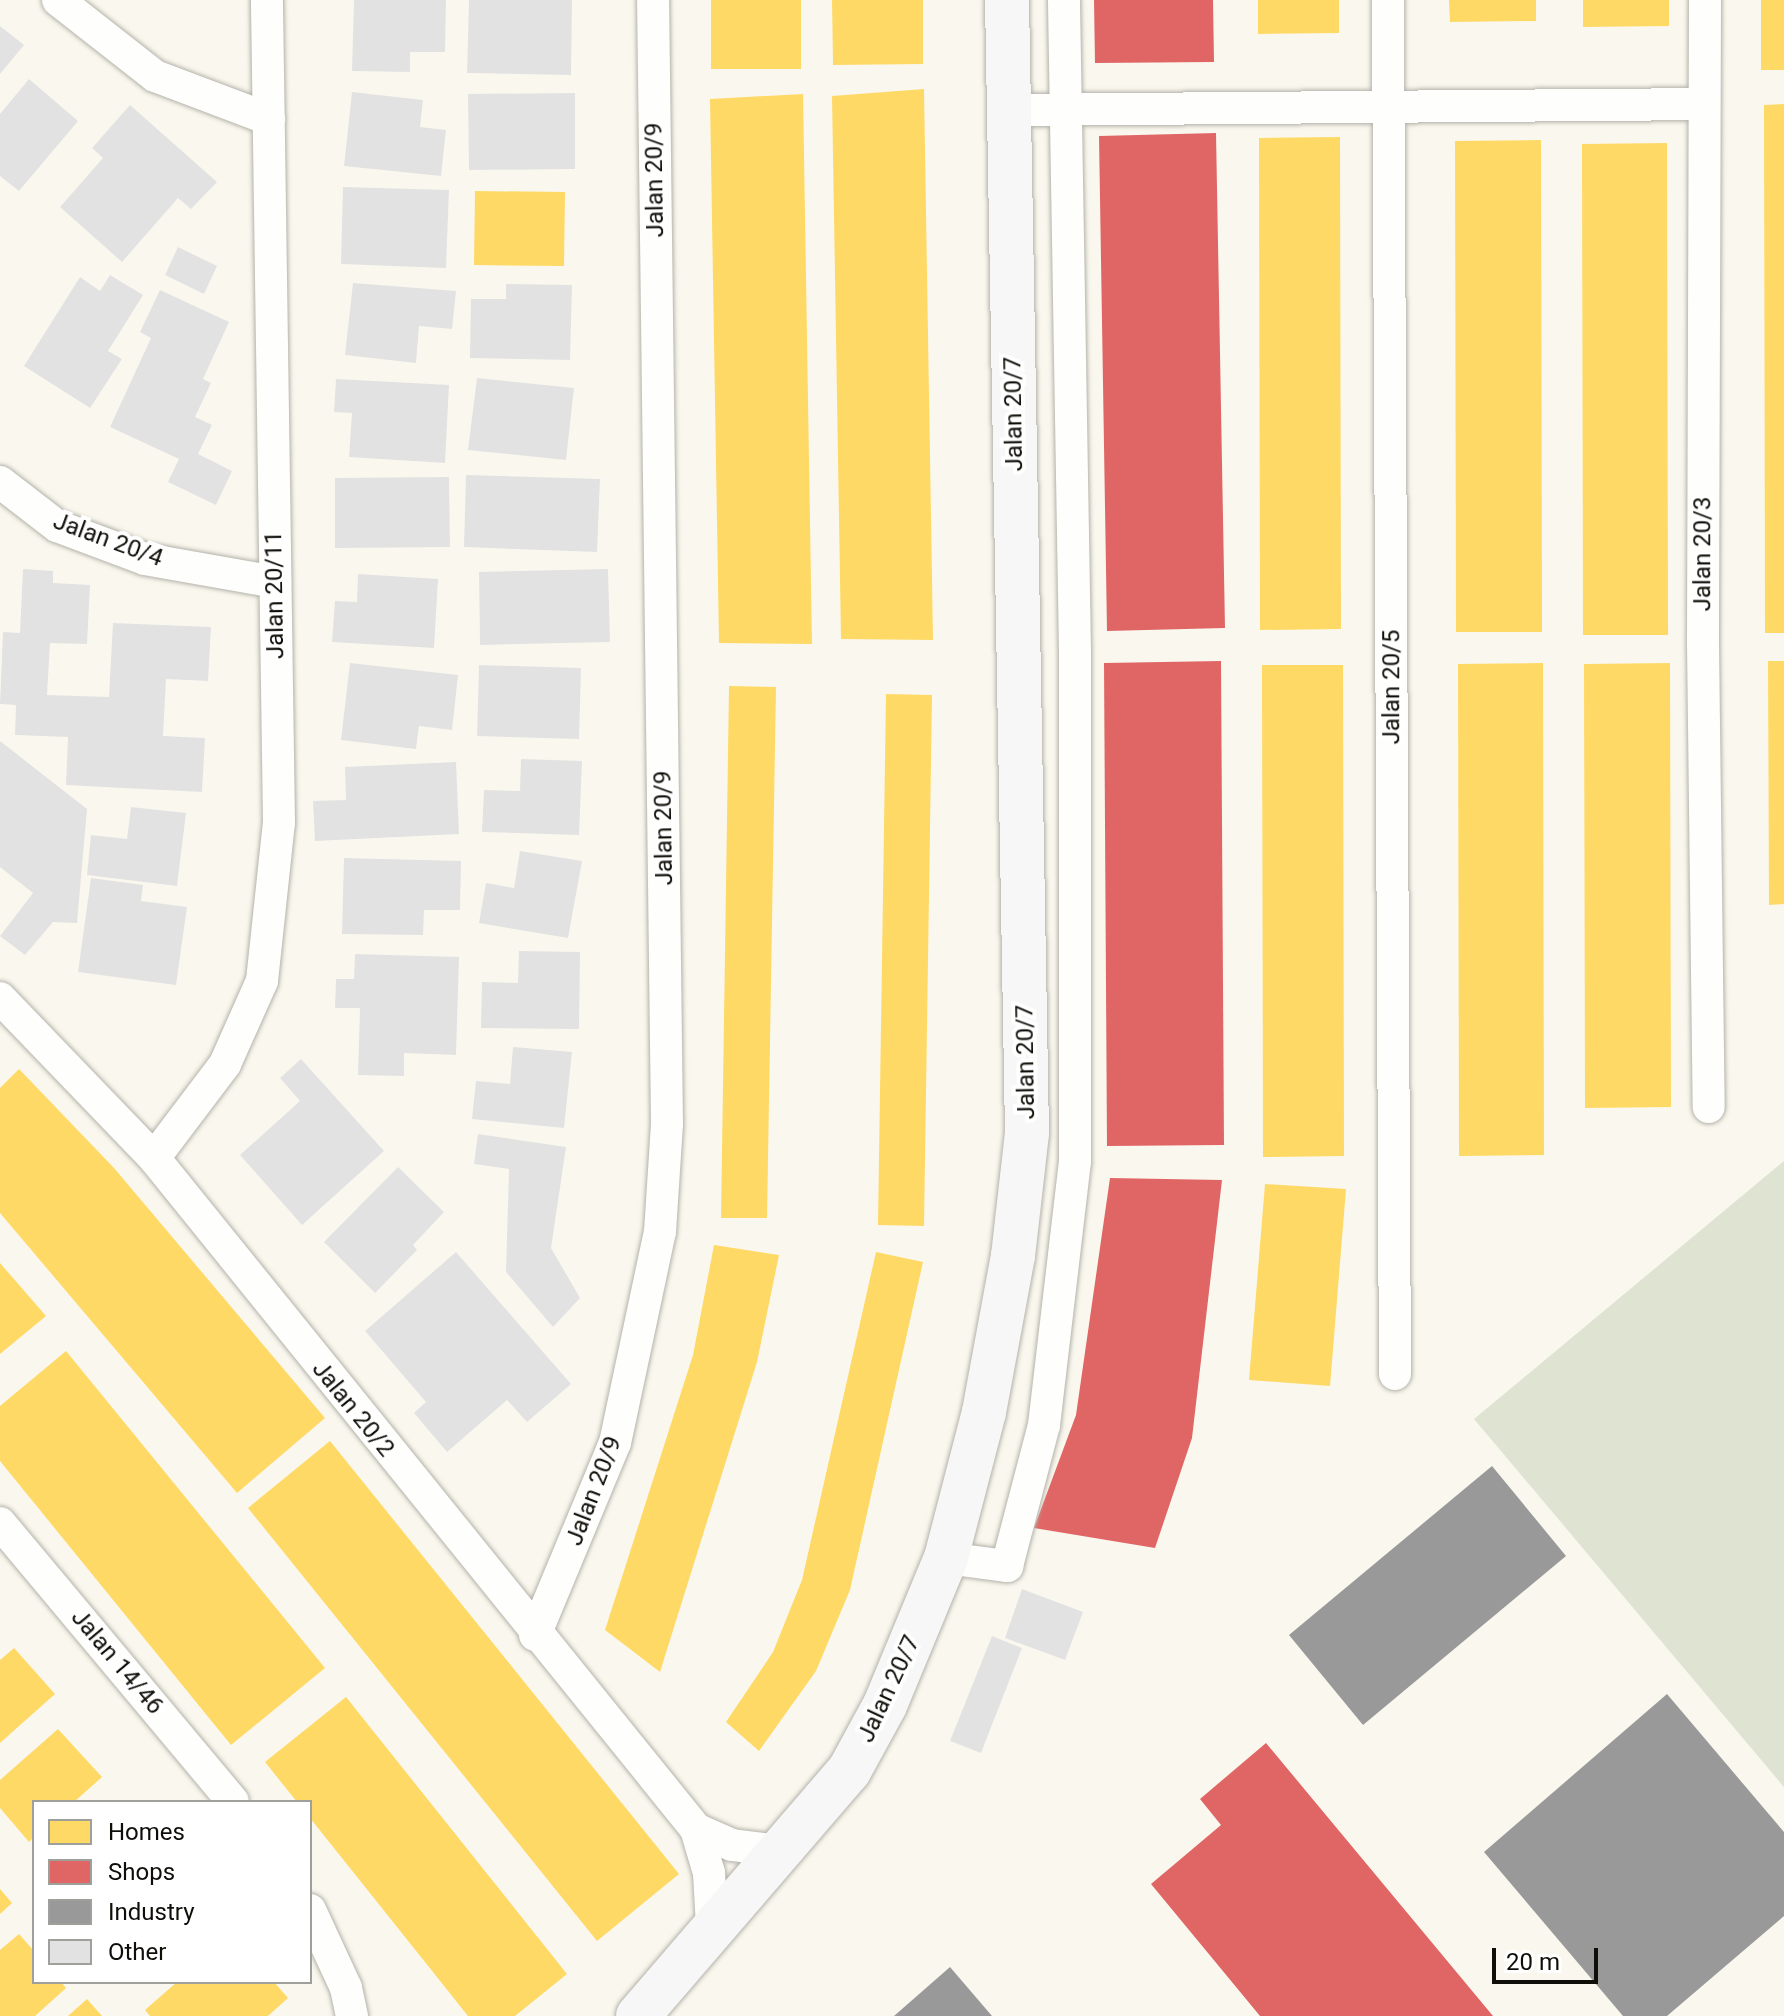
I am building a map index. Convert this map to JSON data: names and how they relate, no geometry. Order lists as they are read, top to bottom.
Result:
{
  "streets": {
    "street": [
      "Jalan 20/9",
      "Jalan 20/7",
      "Jalan 20/4",
      "Jalan 20/3",
      "Jalan 20/11",
      "Jalan 20/5",
      "Jalan 20/2",
      "Jalan 14/46"
    ]
  },
  "crossings": [
    ["Jalan 20/9", "Jalan 20/2"],
    ["Jalan 20/7", "Jalan 20/2"],
    ["Jalan 20/4", "Jalan 20/11"],
    ["Jalan 20/11", "Jalan 20/2"]
  ],
  "legend": [
    "Homes",
    "Shops",
    "Industry",
    "Other"
  ],
  "scale_bar": "20 m"
}
